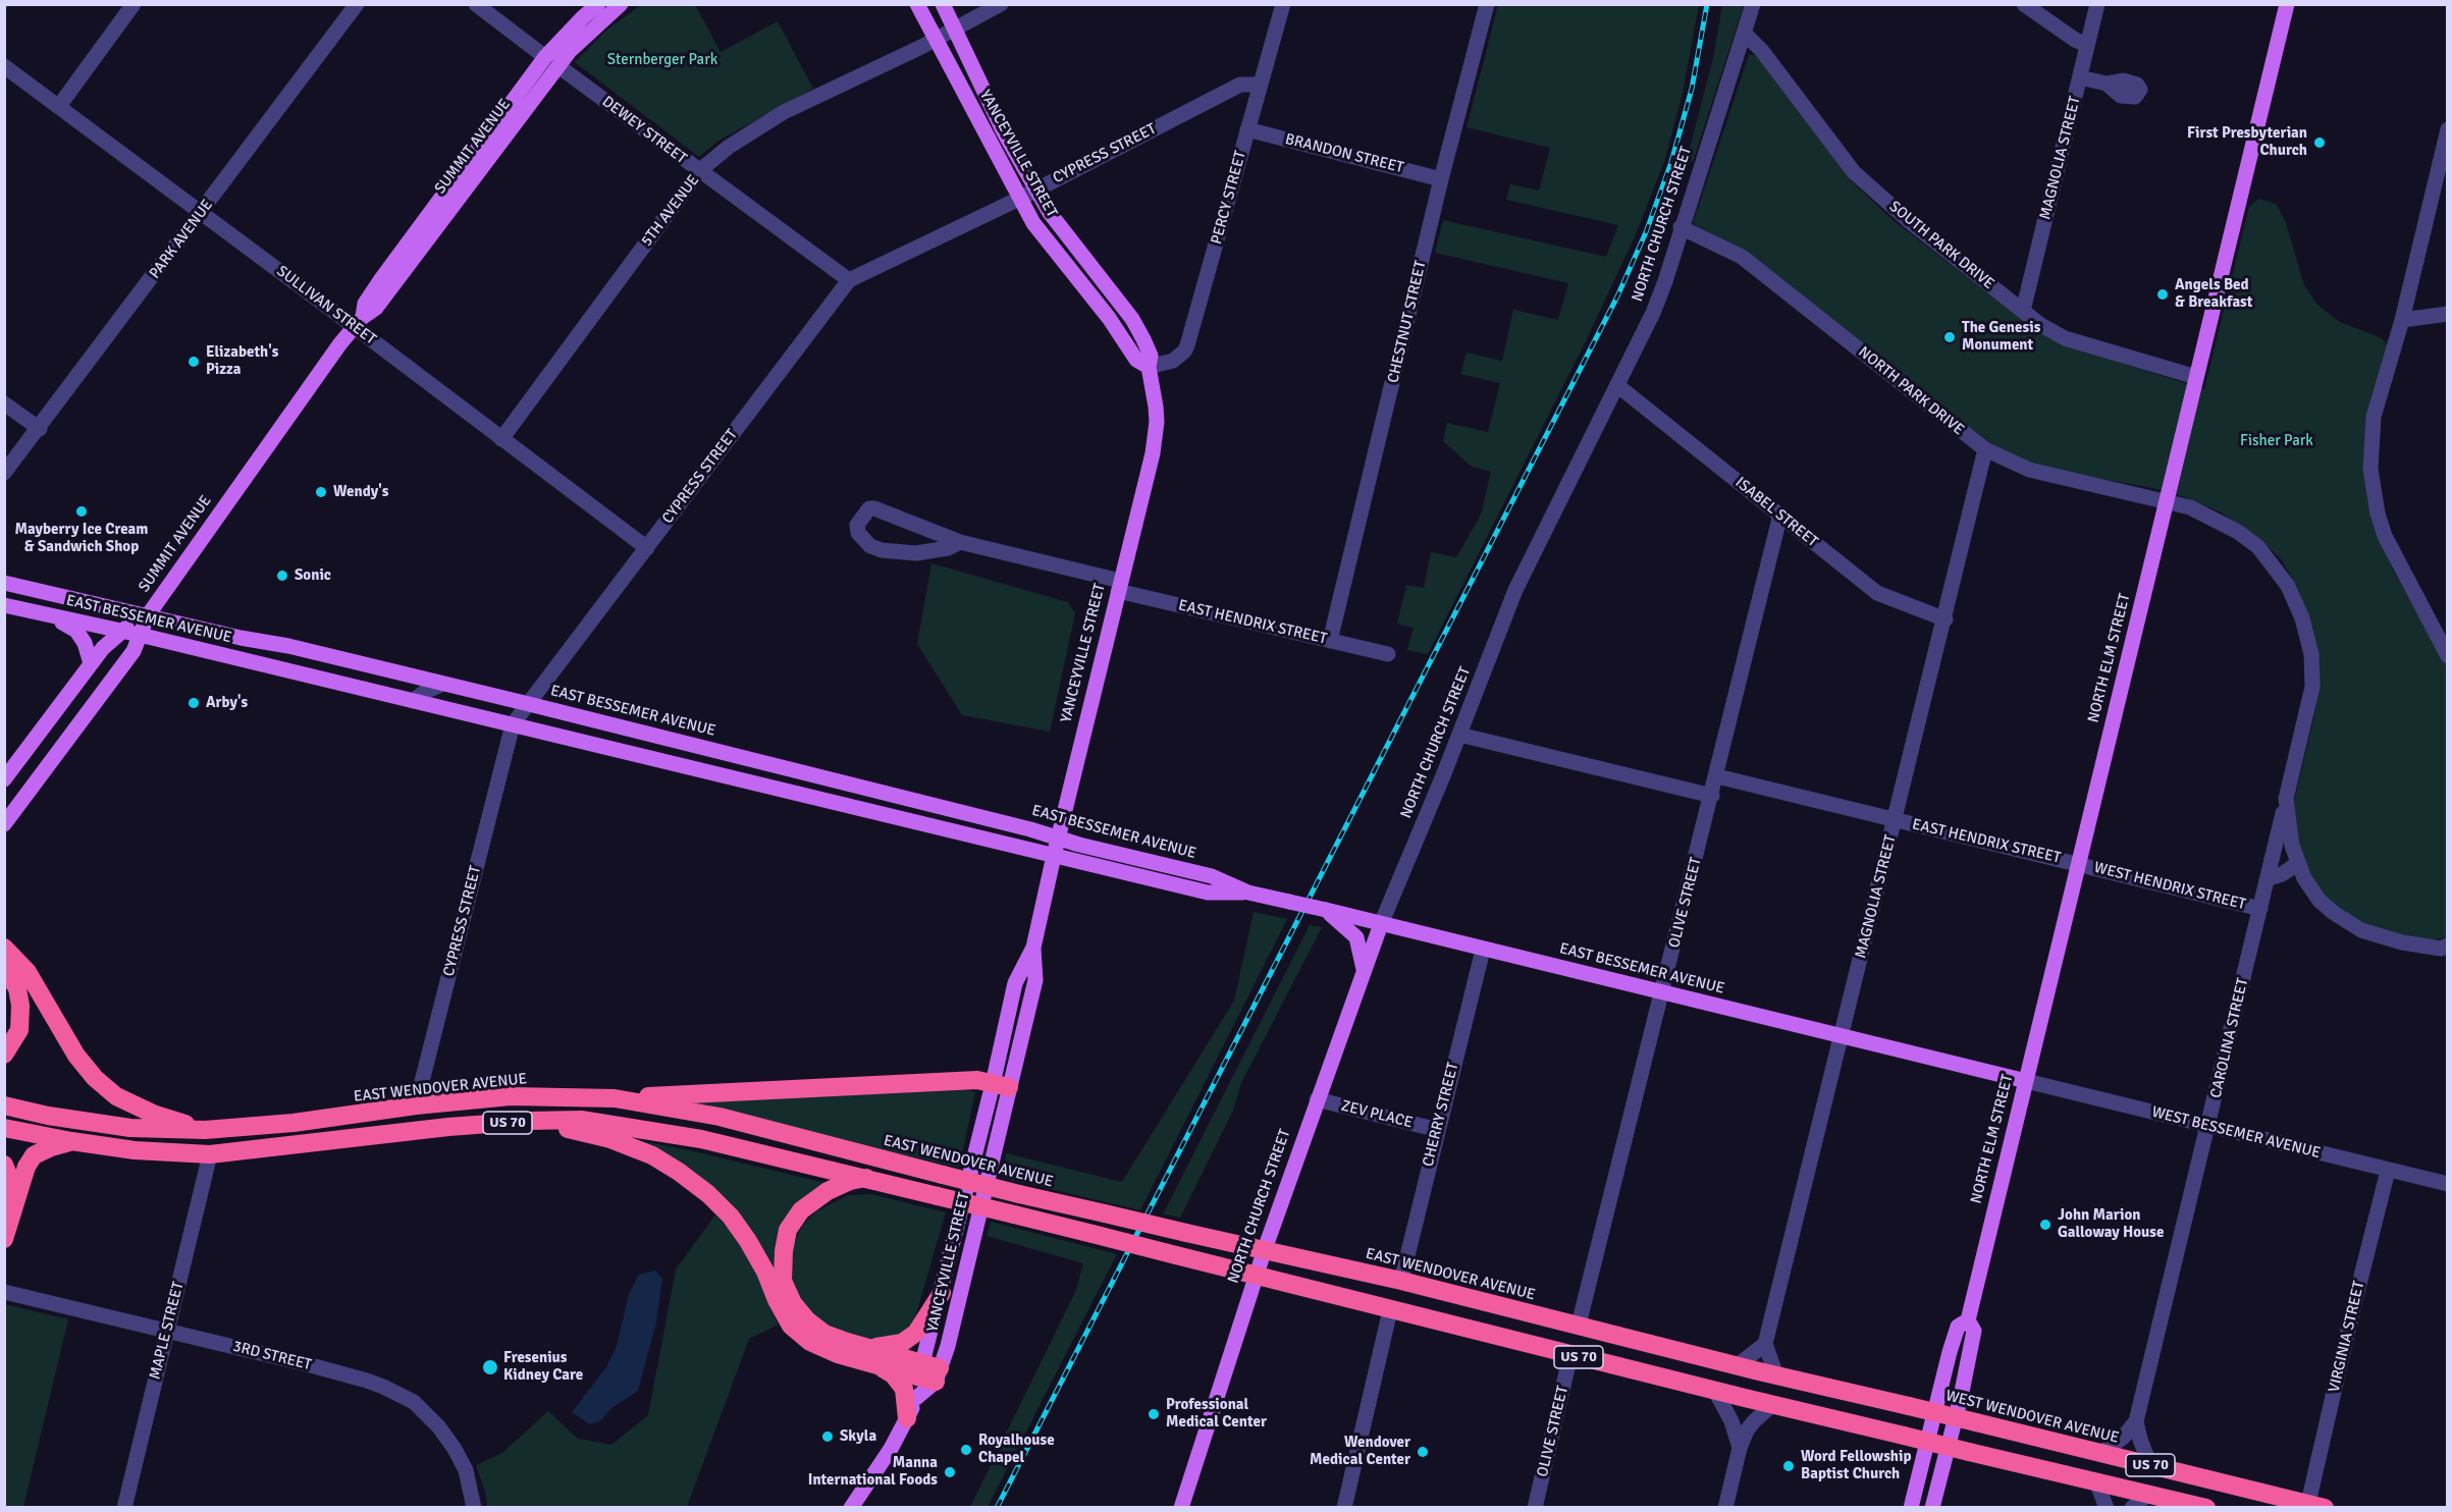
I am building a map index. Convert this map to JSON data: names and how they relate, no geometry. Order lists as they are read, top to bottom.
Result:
{
  "streets": {
    "highway": ["EAST WENDOVER AVENUE", "US 70", "WEST WENDOVER AVENUE"],
    "main road": [
      "SUMMIT AVENUE",
      "YANCEYVILLE STREET",
      "NORTH CHURCH STREET",
      "EAST BESSEMER AVENUE",
      "NORTH ELM STREET"
    ],
    "street": [
      "DEWEY STREET",
      "CYPRESS STREET",
      "BRANDON STREET",
      "MAGNOLIA STREET",
      "PERCY STREET",
      "5TH AVENUE",
      "PARK AVENUE",
      "SOUTH PARK DRIVE",
      "SULLIVAN STREET",
      "CHESTNUT STREET",
      "NORTH PARK DRIVE",
      "ISABEL STREET",
      "EAST HENDRIX STREET",
      "WEST HENDRIX STREET",
      "OLIVE STREET",
      "CAROLINA STREET",
      "ZEV PLACE",
      "CHERRY STREET",
      "WEST BESSEMER AVENUE",
      "MAPLE STREET",
      "VIRGINIA STREET",
      "3RD STREET"
    ]
  },
  "crossings": [
    ["DEWEY STREET", "SUMMIT AVENUE"],
    ["DEWEY STREET", "CYPRESS STREET"],
    ["DEWEY STREET", "5TH AVENUE"],
    ["SUMMIT AVENUE", "SULLIVAN STREET"],
    ["SUMMIT AVENUE", "EAST BESSEMER AVENUE"],
    ["YANCEYVILLE STREET", "CYPRESS STREET"],
    ["YANCEYVILLE STREET", "PERCY STREET"],
    ["YANCEYVILLE STREET", "5TH AVENUE"],
    ["YANCEYVILLE STREET", "EAST BESSEMER AVENUE"],
    ["YANCEYVILLE STREET", "EAST HENDRIX STREET"],
    ["CYPRESS STREET", "PERCY STREET"],
    ["CYPRESS STREET", "SULLIVAN STREET"],
    ["CYPRESS STREET", "EAST BESSEMER AVENUE"],
    ["CYPRESS STREET", "EAST WENDOVER AVENUE"],
    ["BRANDON STREET", "PERCY STREET"],
    ["BRANDON STREET", "CHESTNUT STREET"],
    ["MAGNOLIA STREET", "SOUTH PARK DRIVE"],
    ["MAGNOLIA STREET", "NORTH PARK DRIVE"],
    ["MAGNOLIA STREET", "ISABEL STREET"],
    ["MAGNOLIA STREET", "EAST BESSEMER AVENUE"],
    ["MAGNOLIA STREET", "EAST HENDRIX STREET"],
    ["5TH AVENUE", "SULLIVAN STREET"],
    ["NORTH CHURCH STREET", "SOUTH PARK DRIVE"],
    ["NORTH CHURCH STREET", "NORTH PARK DRIVE"],
    ["NORTH CHURCH STREET", "ISABEL STREET"],
    ["NORTH CHURCH STREET", "EAST BESSEMER AVENUE"],
    ["NORTH CHURCH STREET", "EAST WENDOVER AVENUE"],
    ["NORTH CHURCH STREET", "ZEV PLACE"],
    ["NORTH CHURCH STREET", "US 70"],
    ["PARK AVENUE", "SULLIVAN STREET"],
    ["SOUTH PARK DRIVE", "NORTH ELM STREET"],
    ["CHESTNUT STREET", "EAST HENDRIX STREET"],
    ["NORTH PARK DRIVE", "NORTH ELM STREET"],
    ["NORTH PARK DRIVE", "CAROLINA STREET"],
    ["ISABEL STREET", "OLIVE STREET"],
    ["EAST BESSEMER AVENUE", "NORTH ELM STREET"],
    ["EAST BESSEMER AVENUE", "OLIVE STREET"],
    ["EAST BESSEMER AVENUE", "CHERRY STREET"],
    ["EAST BESSEMER AVENUE", "WEST BESSEMER AVENUE"],
    ["EAST HENDRIX STREET", "NORTH ELM STREET"],
    ["EAST HENDRIX STREET", "WEST HENDRIX STREET"],
    ["EAST HENDRIX STREET", "OLIVE STREET"],
    ["NORTH ELM STREET", "WEST HENDRIX STREET"],
    ["NORTH ELM STREET", "WEST BESSEMER AVENUE"],
    ["WEST HENDRIX STREET", "CAROLINA STREET"],
    ["OLIVE STREET", "EAST WENDOVER AVENUE"],
    ["OLIVE STREET", "US 70"],
    ["CAROLINA STREET", "WEST BESSEMER AVENUE"],
    ["CAROLINA STREET", "WEST WENDOVER AVENUE"],
    ["EAST WENDOVER AVENUE", "CHERRY STREET"],
    ["EAST WENDOVER AVENUE", "WEST WENDOVER AVENUE"],
    ["ZEV PLACE", "CHERRY STREET"],
    ["US 70", "MAPLE STREET"],
    ["WEST BESSEMER AVENUE", "VIRGINIA STREET"],
    ["MAPLE STREET", "3RD STREET"],
    ["VIRGINIA STREET", "WEST WENDOVER AVENUE"]
  ],
  "parks": ["Sternberger Park", "Fisher Park"],
  "places": [
    "First Presbyterian Church",
    "Angels Bed & Breakfast",
    "The Genesis Monument",
    "Elizabeth's Pizza",
    "Wendy's",
    "Mayberry Ice Cream & Sandwich Shop",
    "Sonic",
    "Arby's",
    "John Marion Galloway House",
    "Fresenius Kidney Care",
    "Professional Medical Center",
    "Skyla",
    "Royalhouse Chapel",
    "Wendover Medical Center",
    "Word Fellowship Baptist Church",
    "Manna International Foods"
  ]
}
